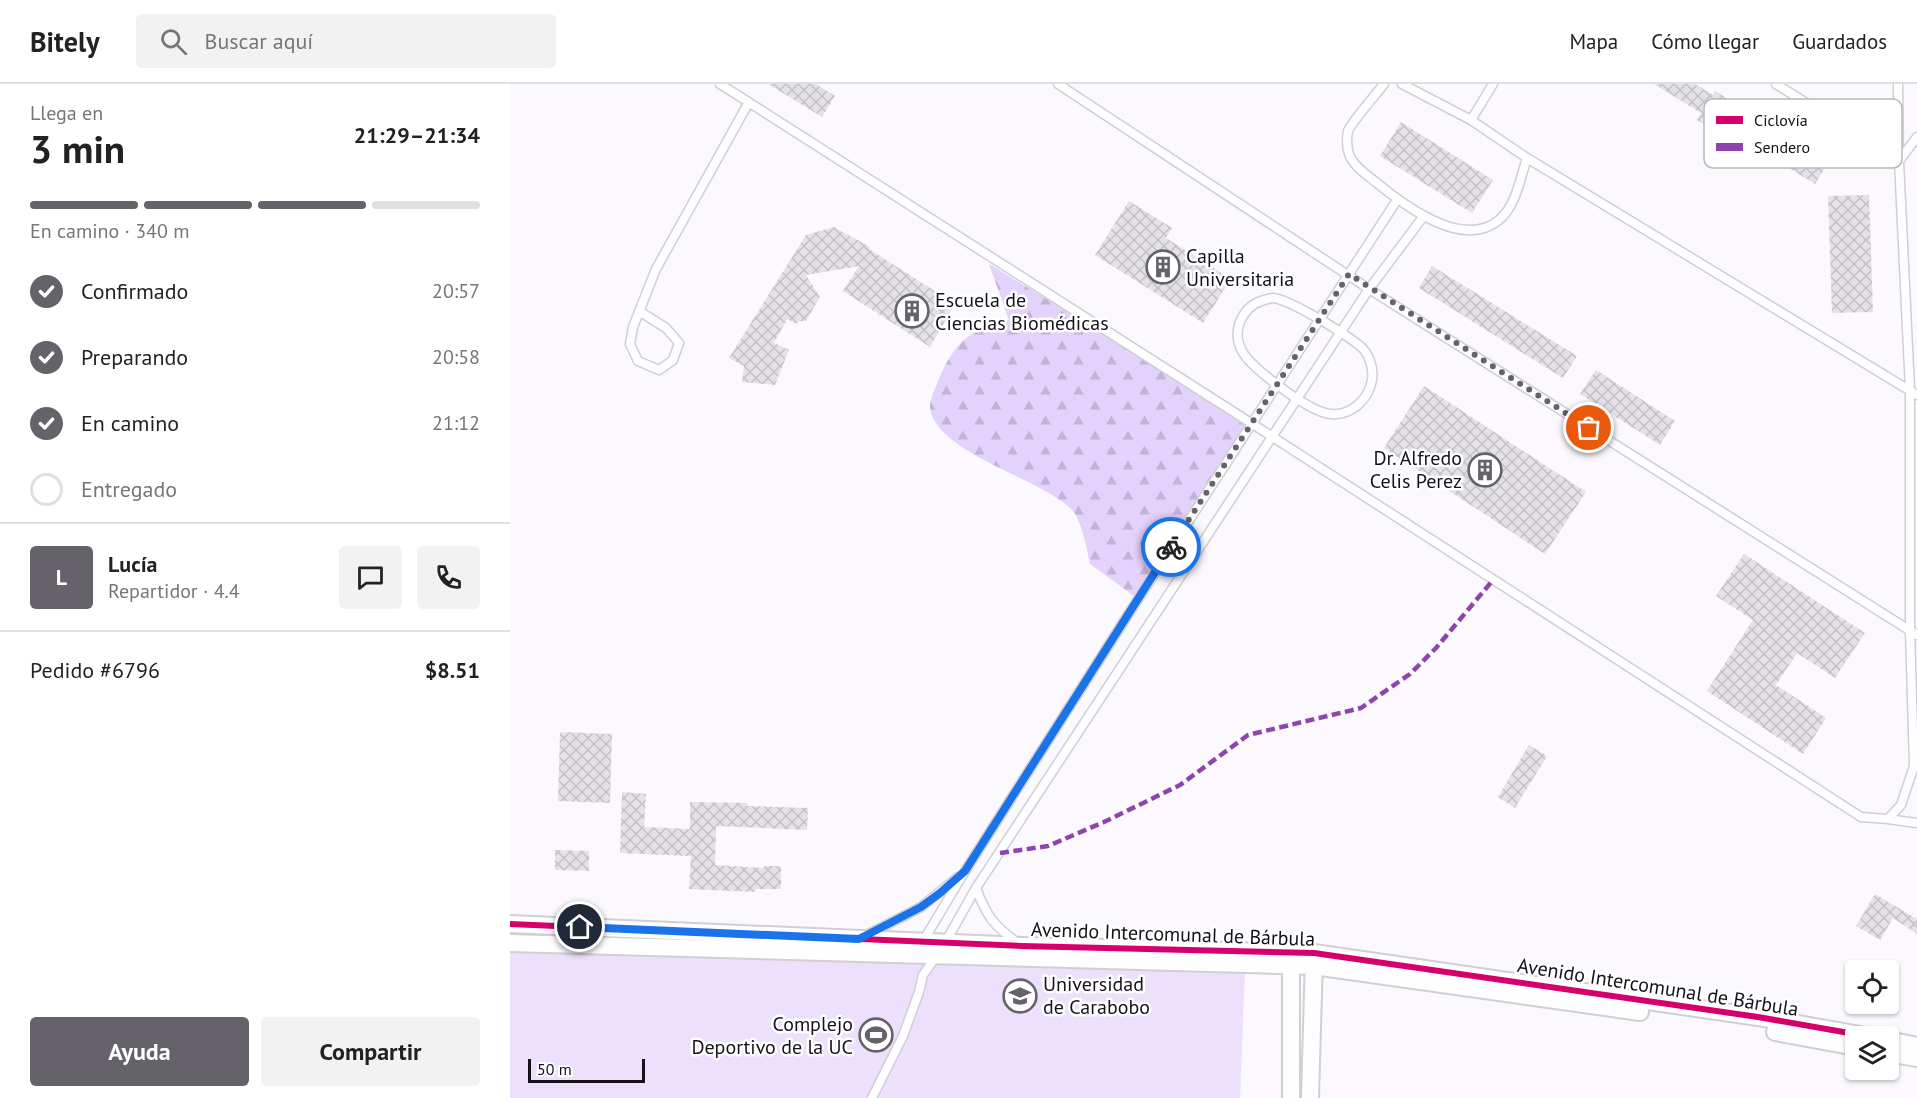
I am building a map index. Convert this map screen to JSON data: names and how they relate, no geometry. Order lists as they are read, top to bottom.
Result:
{
  "streets": {
    "street": ["Avenido Intercomunal de Bárbula"]
  },
  "places": {
    "building": ["Capilla Universitaria", "Escuela de Ciencias Biomédicas", "Dr. Alfredo Celis Perez"],
    "school or university": ["Universidad de Carabobo"],
    "sports": ["Complejo Deportivo de la UC"]
  },
  "legend": ["Ciclovía", "Sendero"],
  "scale_bar": "50 m",
  "page": {
    "header": "Bitely",
    "search": "Buscar aquí",
    "nav": ["Mapa", "Cómo llegar", "Guardados"],
    "heading": ["3 min", "Llega en", "21:29–21:34"],
    "panel": [
      "Lucía",
      "Repartidor · 4.4",
      "Pedido #6796",
      "$8.51"
    ],
    "bar": "En camino · 340 m",
    "list": [
      ["Confirmado", "20:57"],
      ["Preparando", "20:58"],
      ["En camino", "21:12"],
      "Entregado"
    ],
    "round": "L",
    "buttons": ["Ayuda", "Compartir"],
    "scale": "50 m"
  }
}
